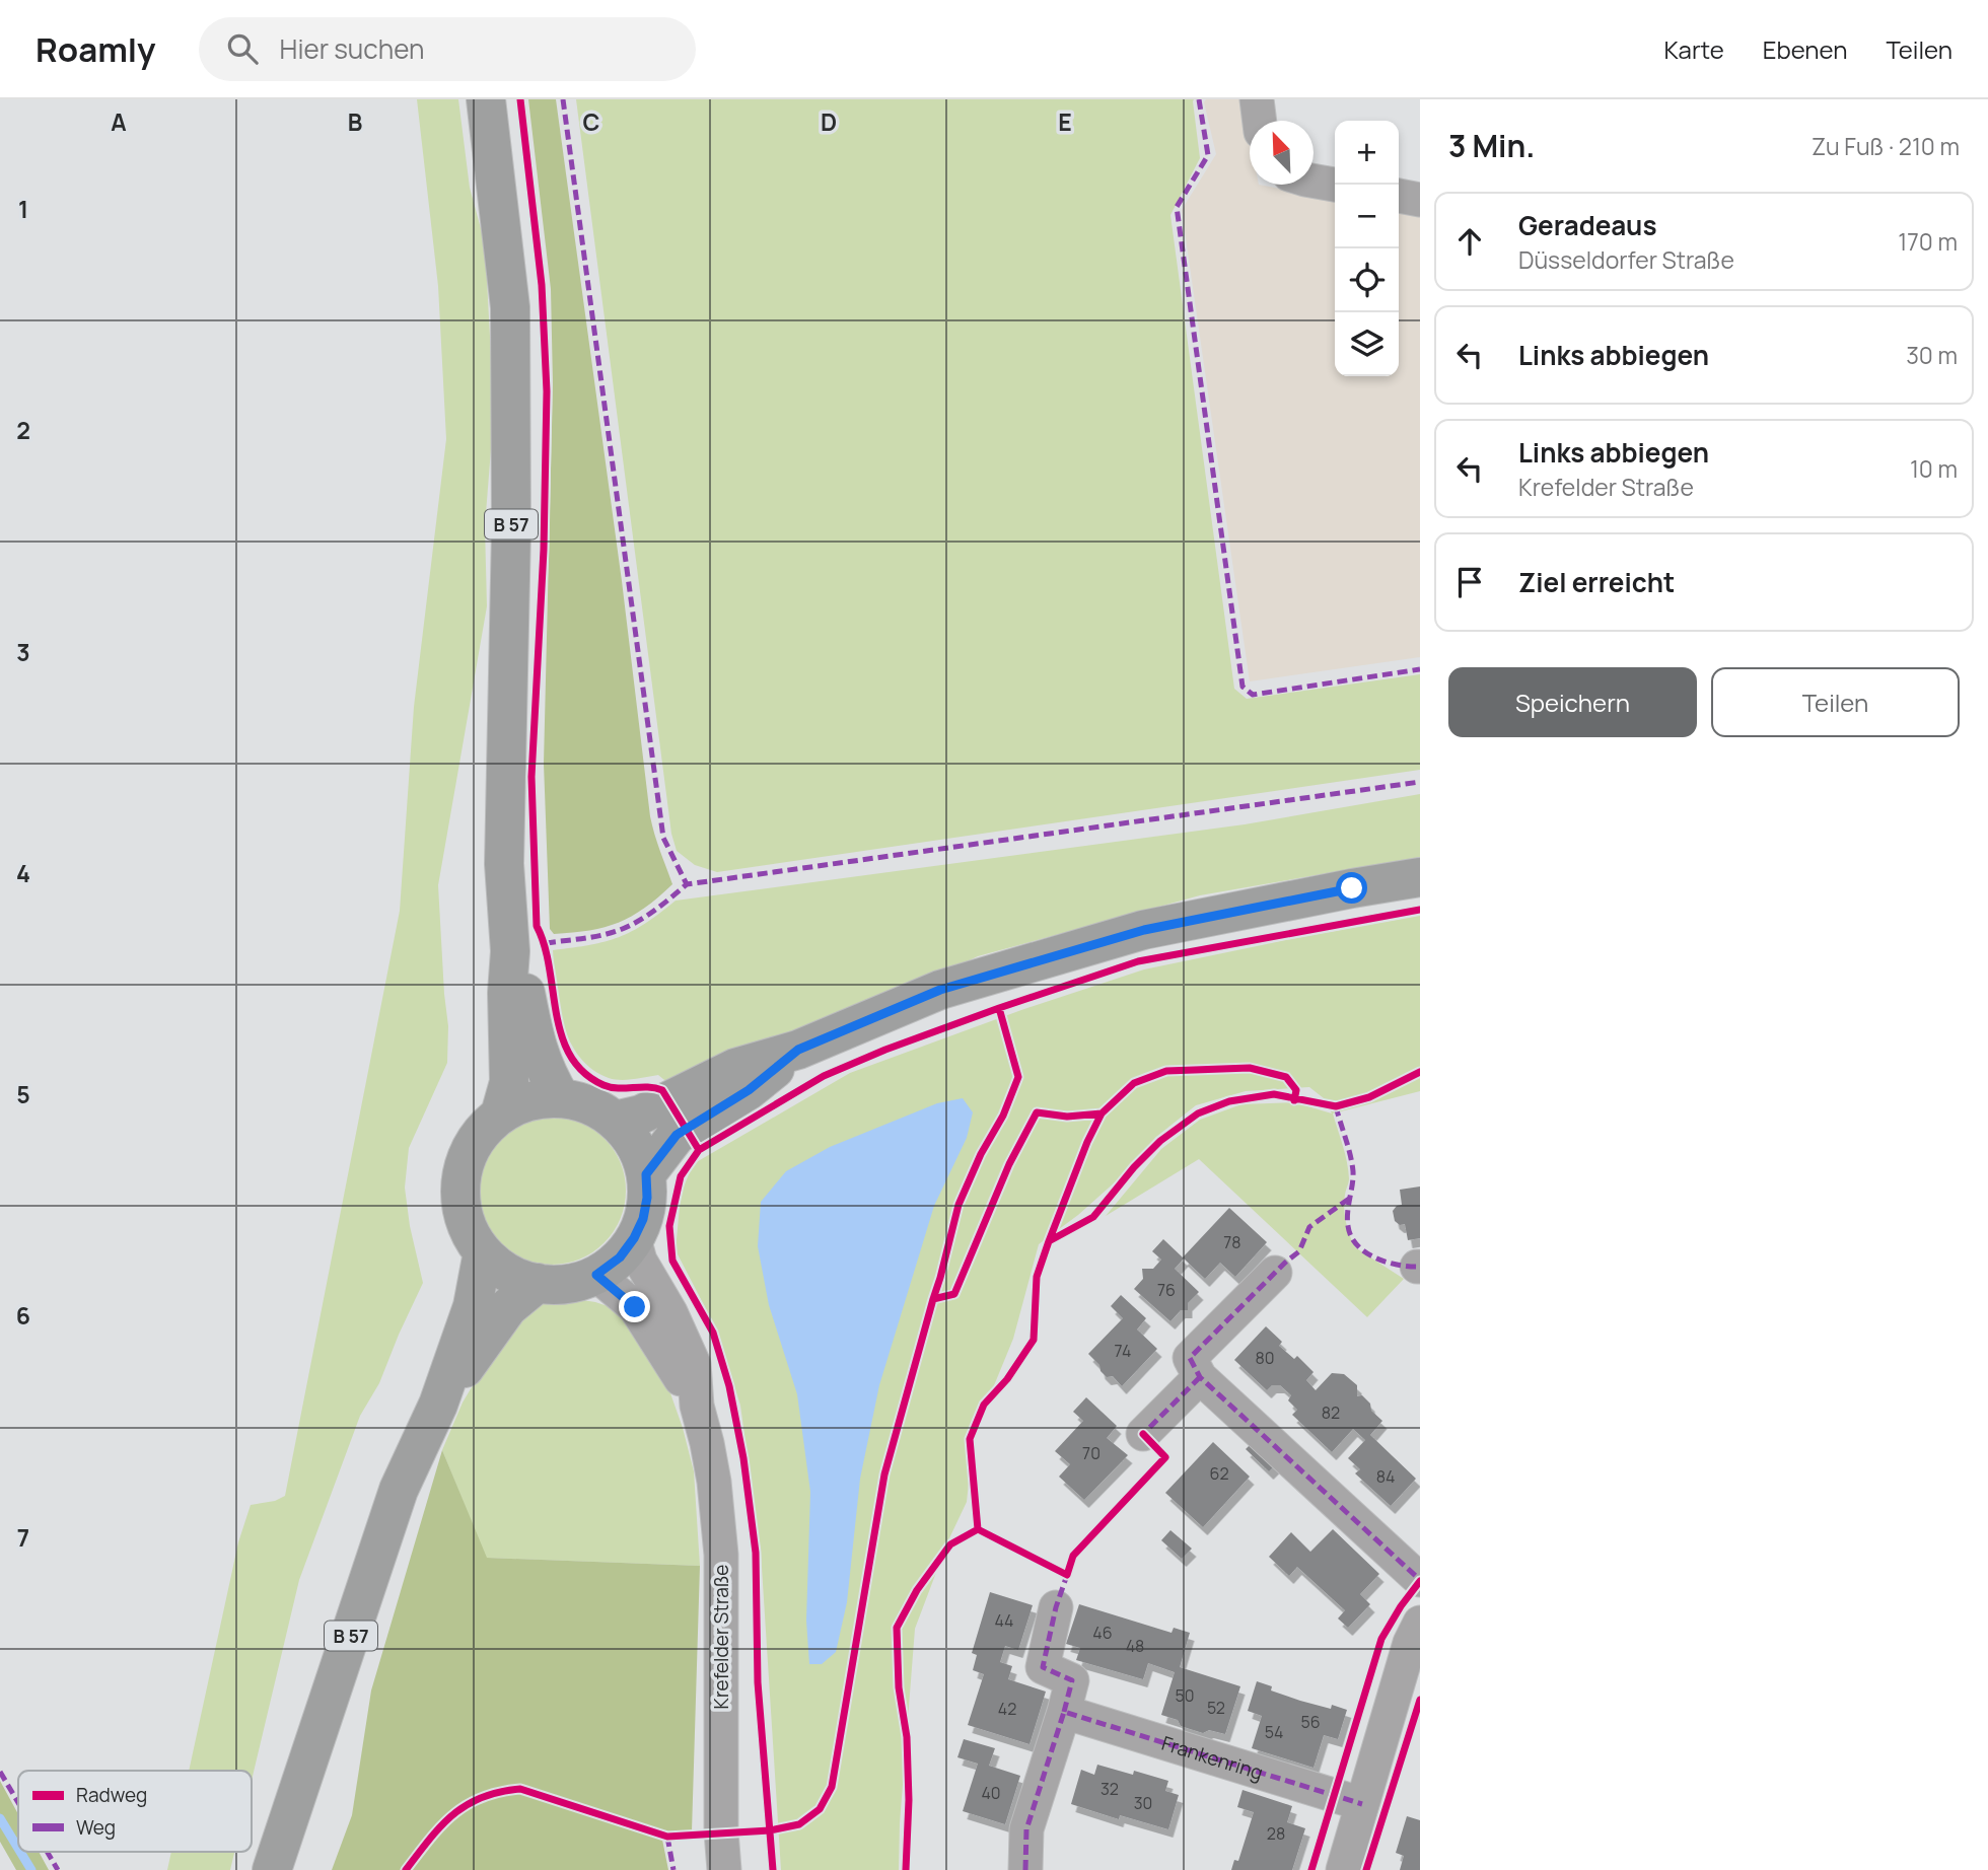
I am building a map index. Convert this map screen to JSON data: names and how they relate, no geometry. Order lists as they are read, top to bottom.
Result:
{
  "streets": {
    "main road": ["B 57"],
    "street": ["Krefelder Straße", "Frankenring"]
  },
  "crossings": [
    ["B 57", "Krefelder Straße"]
  ],
  "house_numbers": [
    "78",
    "76",
    "74",
    "80",
    "82",
    "70",
    "62",
    "84",
    "44",
    "46",
    "48",
    "50",
    "52",
    "42",
    "56",
    "54",
    "32",
    "40",
    "30",
    "28"
  ],
  "legend": ["Radweg", "Weg"],
  "north": "top left",
  "page": {
    "header": "Roamly",
    "search": "Hier suchen",
    "nav": ["Karte", "Ebenen", "Teilen"],
    "heading": ["3 Min.", "Zu Fuß · 210 m"],
    "map_buttons": ["+", "−"],
    "list": [
      ["Geradeaus", "Düsseldorfer Straße", "170 m"],
      ["Links abbiegen", "30 m"],
      ["Links abbiegen", "Krefelder Straße", "10 m"],
      "Ziel erreicht"
    ],
    "buttons": ["Speichern", "Teilen"]
  },
  "grid": {
    "columns": [
      "A",
      "B",
      "C",
      "D",
      "E"
    ],
    "rows": [
      "1",
      "2",
      "3",
      "4",
      "5",
      "6",
      "7"
    ]
  }
}
